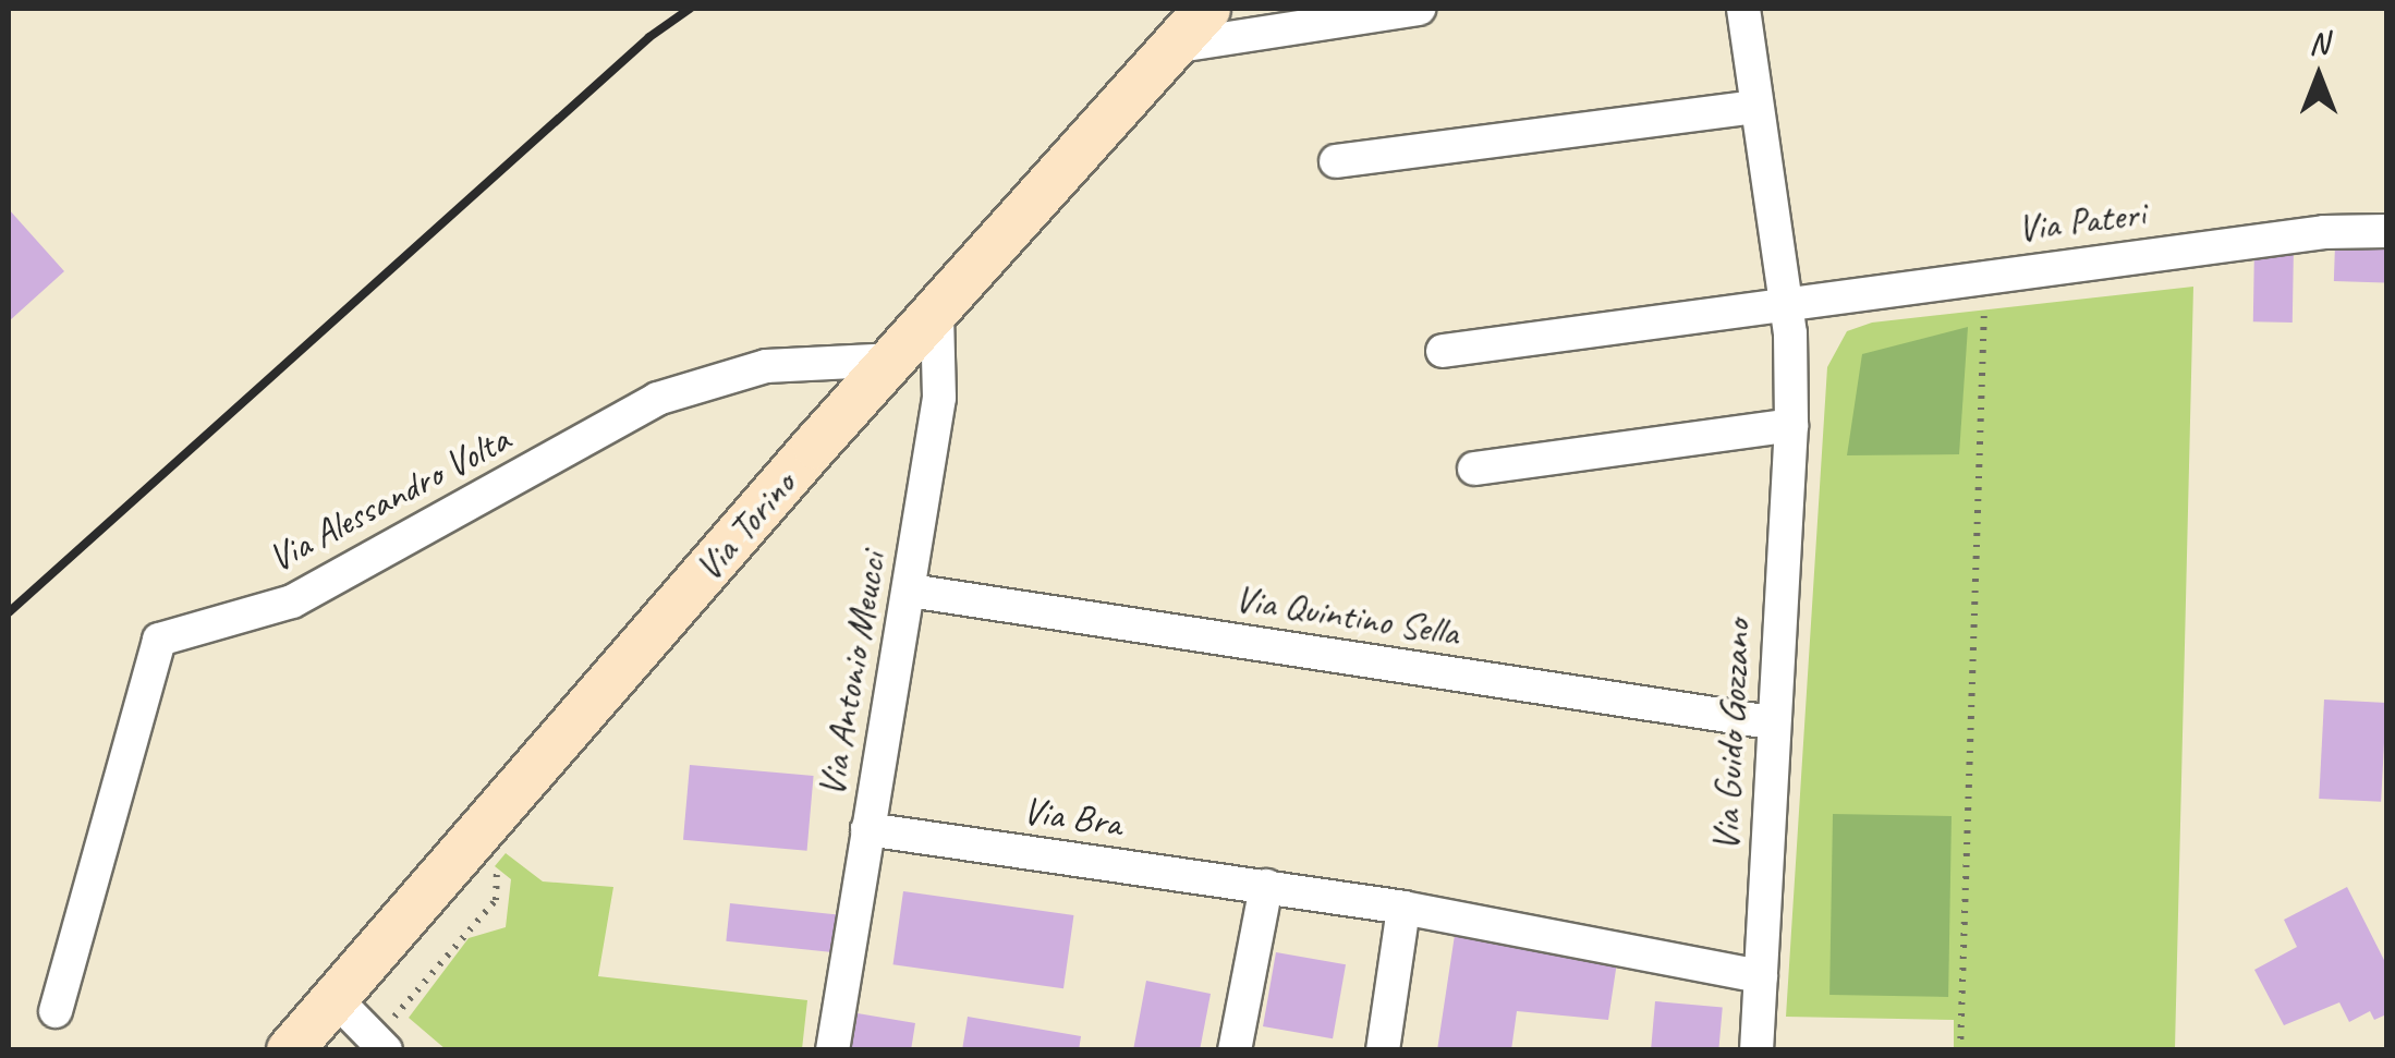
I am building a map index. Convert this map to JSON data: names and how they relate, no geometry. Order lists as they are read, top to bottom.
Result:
{
  "streets": {
    "main road": ["Via Torino"],
    "street": [
      "Via Pateri",
      "Via Alessandro Volta",
      "Via Quintino Sella",
      "Via Antonio Meucci",
      "Via Guido Gozzano",
      "Via Bra"
    ]
  },
  "crossings": [
    ["Via Pateri", "Via Guido Gozzano"],
    ["Via Alessandro Volta", "Via Torino"],
    ["Via Torino", "Via Antonio Meucci"],
    ["Via Quintino Sella", "Via Antonio Meucci"],
    ["Via Quintino Sella", "Via Guido Gozzano"],
    ["Via Antonio Meucci", "Via Bra"],
    ["Via Guido Gozzano", "Via Bra"]
  ],
  "north": "top"
}
